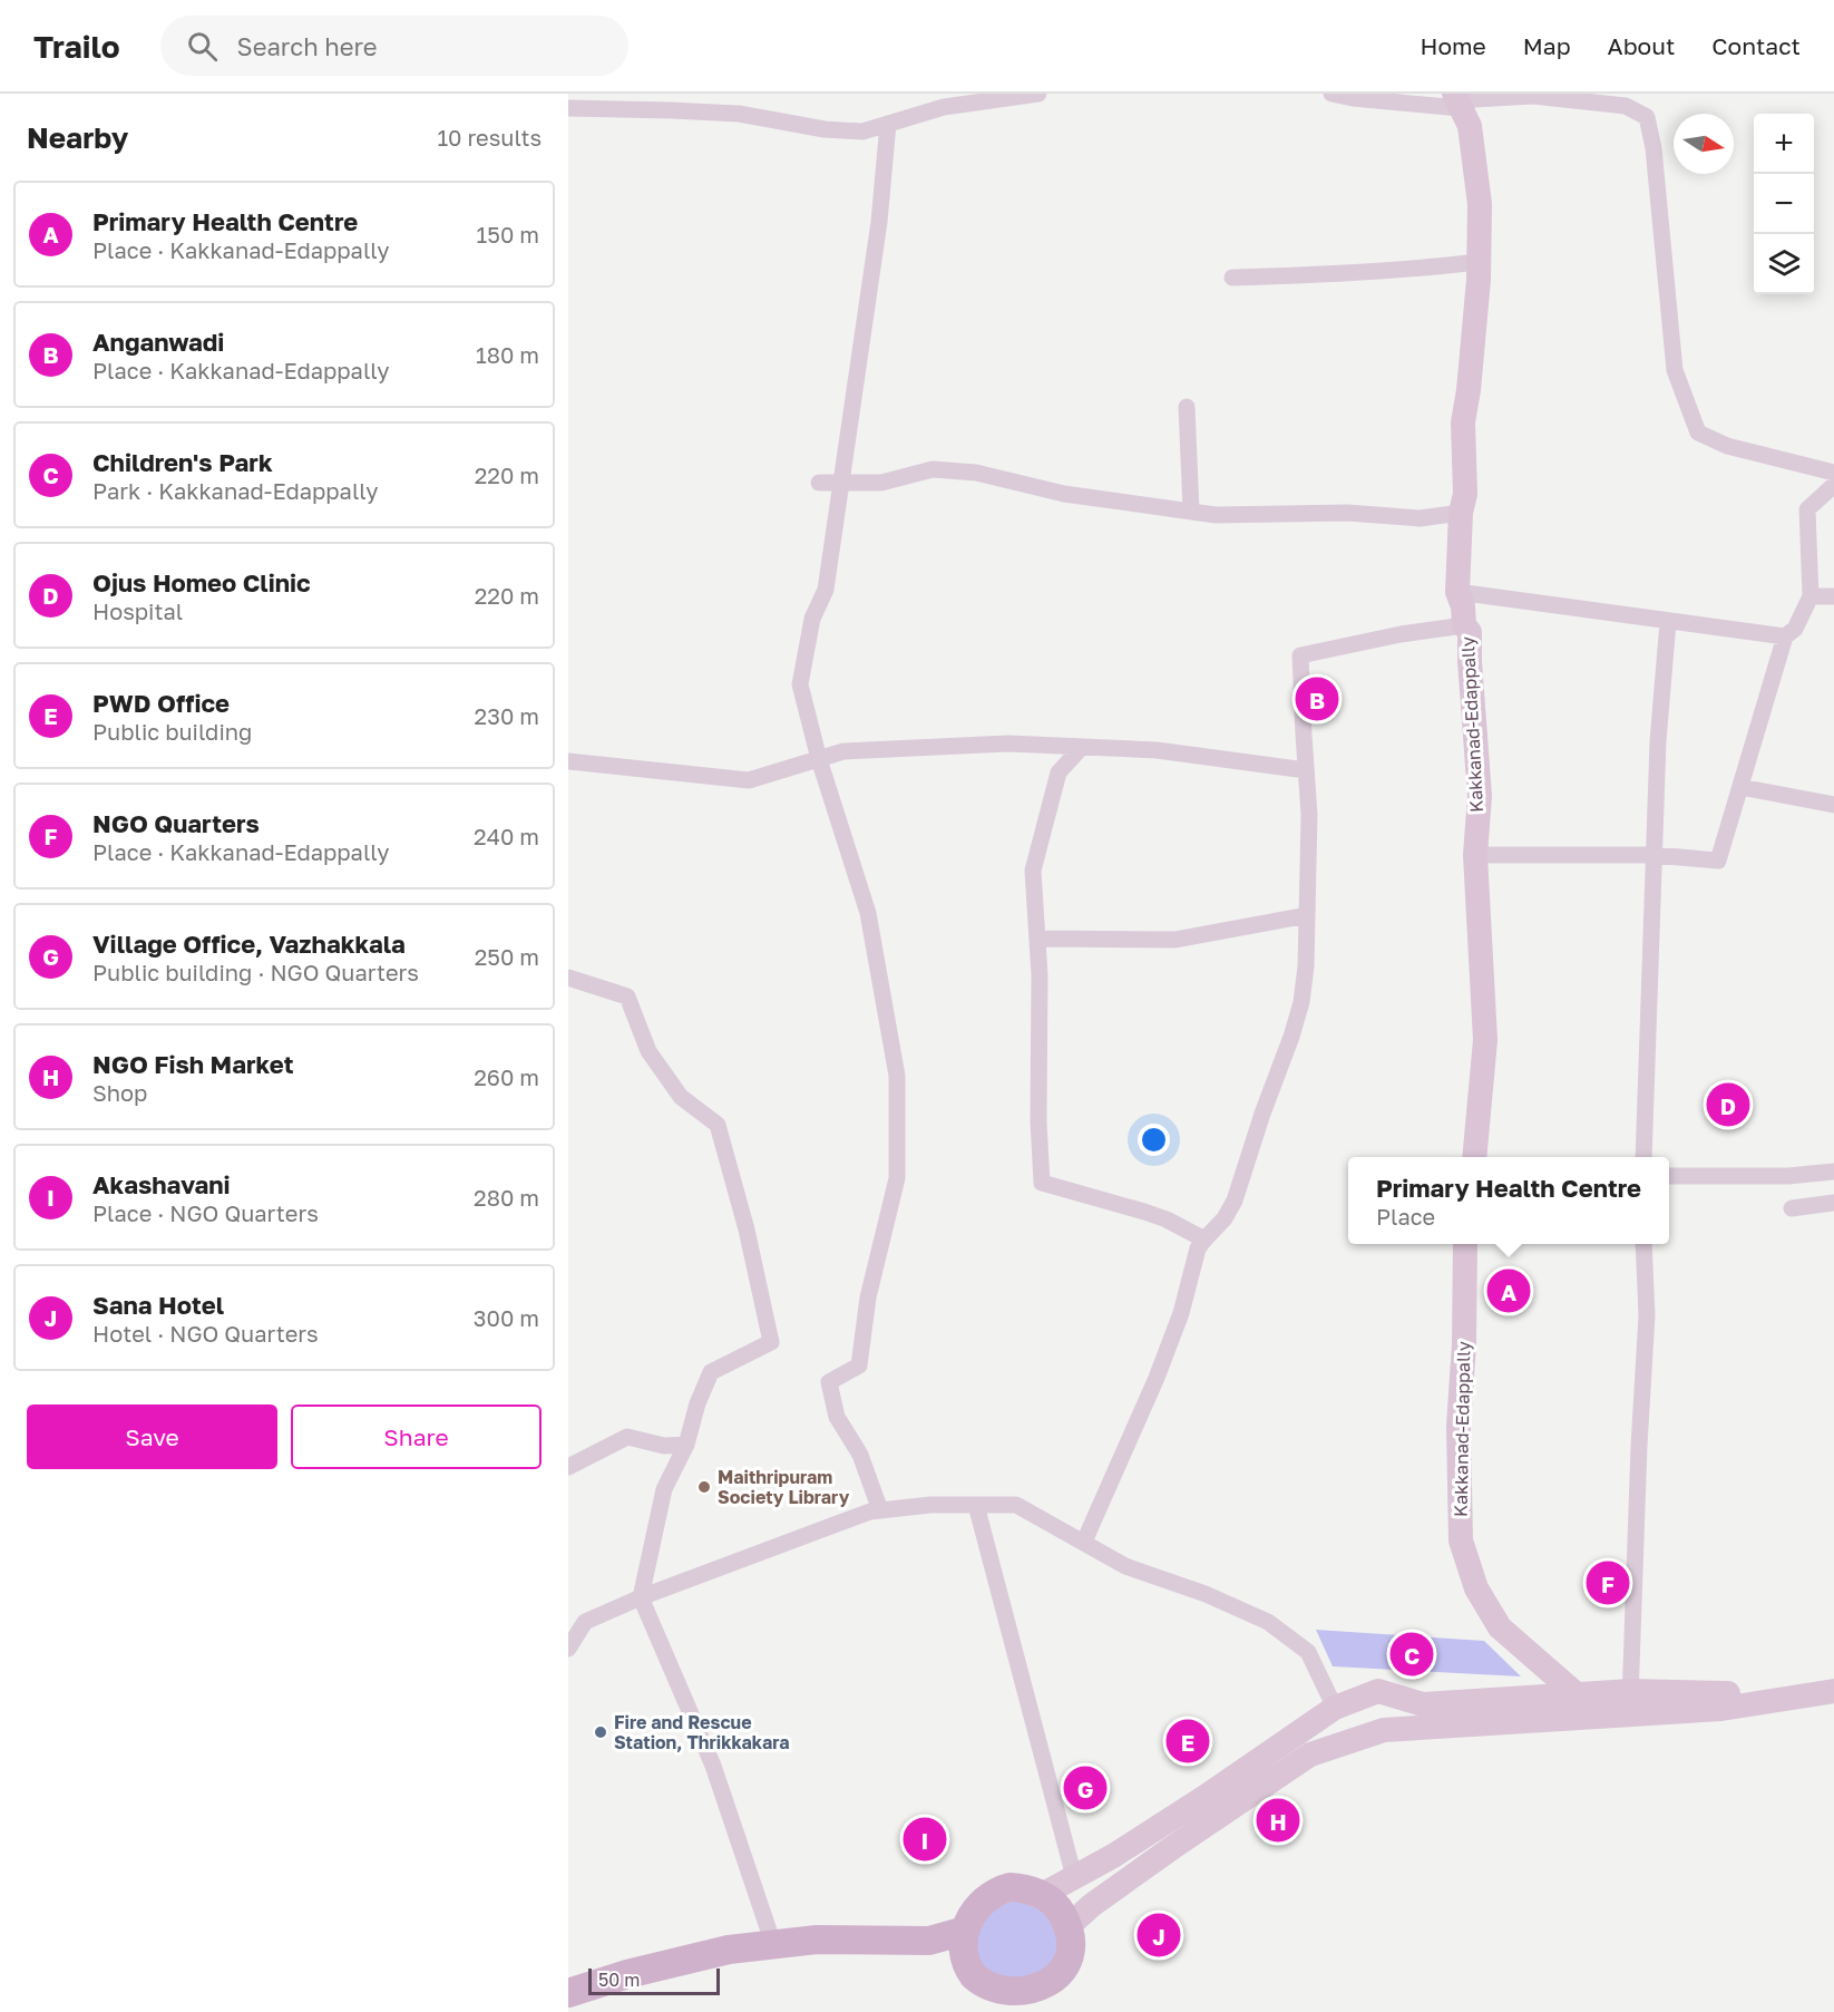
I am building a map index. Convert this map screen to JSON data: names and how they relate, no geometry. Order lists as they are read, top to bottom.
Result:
{
  "streets": {
    "street": ["Kakkanad-Edappally"]
  },
  "places": ["Maithripuram Society Library", "Fire and Rescue Station, Thrikkakara"],
  "scale_bar": "50 m",
  "north": "right",
  "page": {
    "header": "Trailo",
    "search": "Search here",
    "nav": [
      "Home",
      "Map",
      "About",
      "Contact"
    ],
    "heading": ["Nearby", "10 results"],
    "map_buttons": ["+", "−"],
    "list": [
      {
        "mark": "A",
        "name": "Primary Health Centre",
        "note": "Place · Kakkanad-Edappally",
        "value": "150 m"
      },
      {
        "mark": "B",
        "name": "Anganwadi",
        "note": "Place · Kakkanad-Edappally",
        "value": "180 m"
      },
      {
        "mark": "C",
        "name": "Children's Park",
        "note": "Park · Kakkanad-Edappally",
        "value": "220 m"
      },
      {
        "mark": "D",
        "name": "Ojus Homeo Clinic",
        "note": "Hospital",
        "value": "220 m"
      },
      {
        "mark": "E",
        "name": "PWD Office",
        "note": "Public building",
        "value": "230 m"
      },
      {
        "mark": "F",
        "name": "NGO Quarters",
        "note": "Place · Kakkanad-Edappally",
        "value": "240 m"
      },
      {
        "mark": "G",
        "name": "Village Office, Vazhakkala",
        "note": "Public building · NGO Quarters",
        "value": "250 m"
      },
      {
        "mark": "H",
        "name": "NGO Fish Market",
        "note": "Shop",
        "value": "260 m"
      },
      {
        "mark": "I",
        "name": "Akashavani",
        "note": "Place · NGO Quarters",
        "value": "280 m"
      },
      {
        "mark": "J",
        "name": "Sana Hotel",
        "note": "Hotel · NGO Quarters",
        "value": "300 m"
      }
    ],
    "pins": [
      "B",
      "D",
      "A",
      "F",
      "C",
      "E",
      "G",
      "H",
      "I",
      "J"
    ],
    "popup": ["Primary Health Centre", "Place"],
    "buttons": ["Save", "Share"],
    "scale": "50 m"
  }
}
